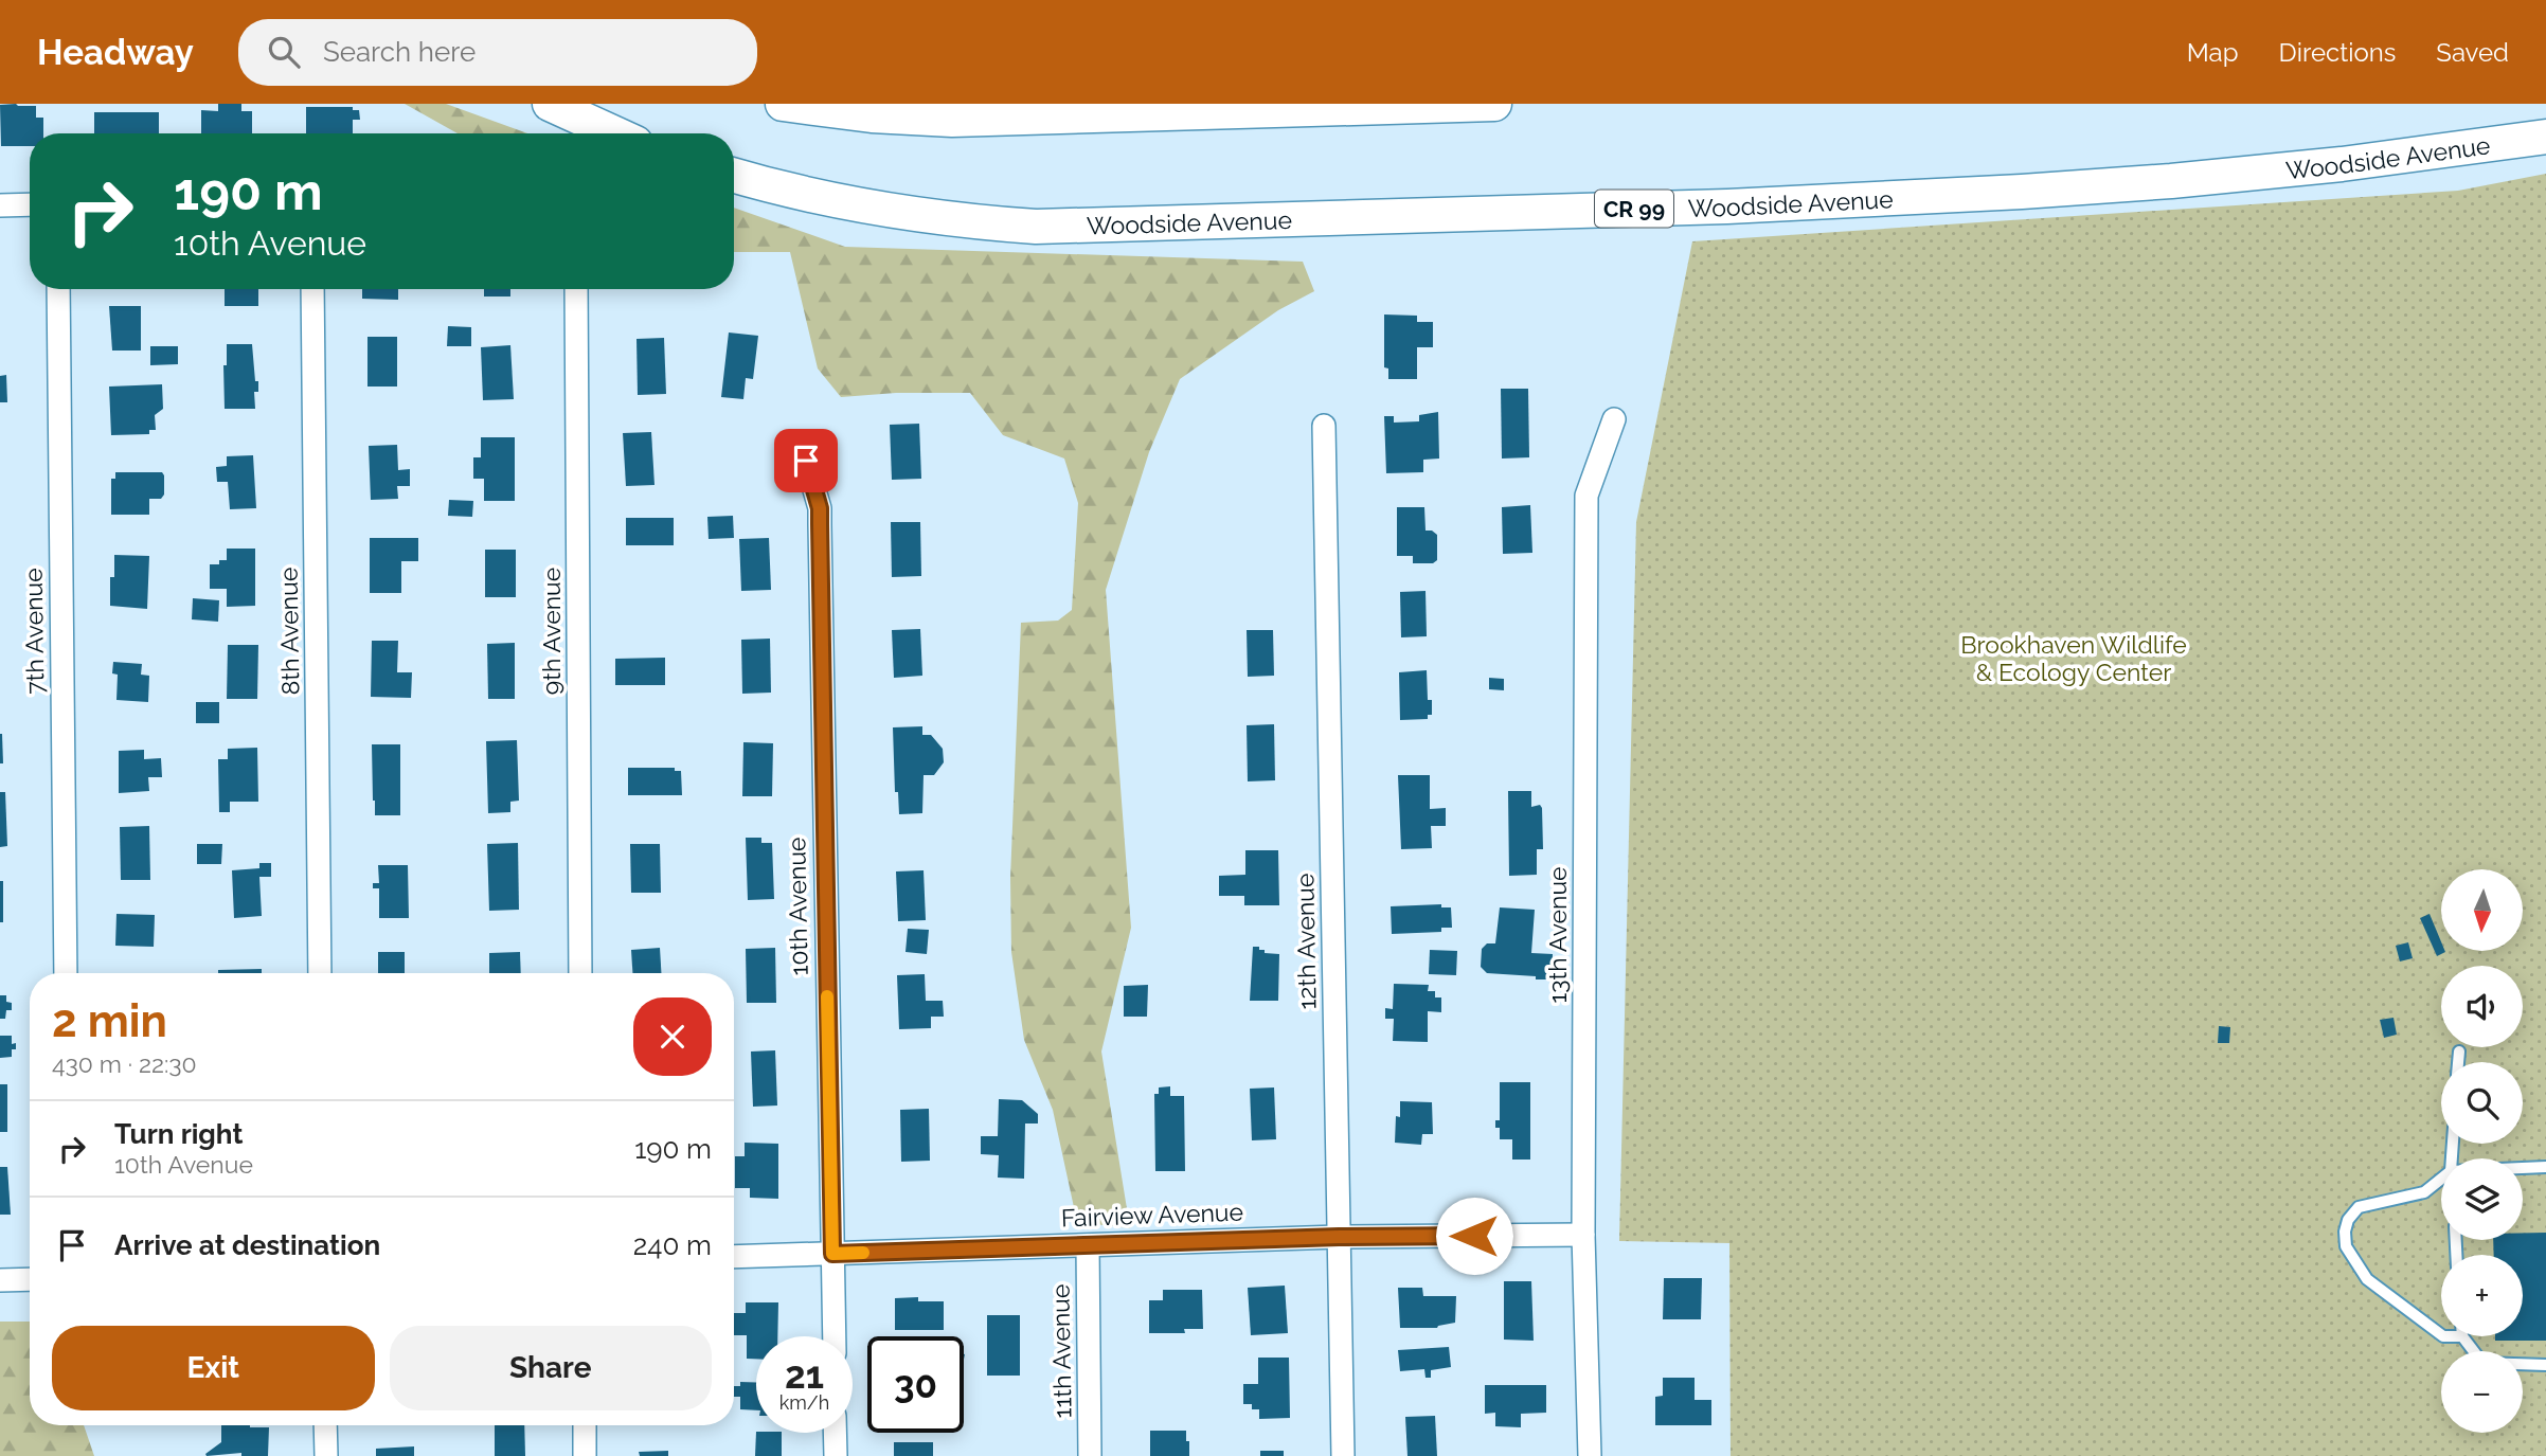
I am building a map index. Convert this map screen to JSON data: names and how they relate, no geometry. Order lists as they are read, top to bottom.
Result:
{
  "streets": {
    "main road": ["Woodside Avenue", "CR 99"],
    "street": [
      "7th Avenue",
      "8th Avenue",
      "9th Avenue",
      "10th Avenue",
      "13th Avenue",
      "12th Avenue",
      "Fairview Avenue",
      "11th Avenue"
    ]
  },
  "crossings": [
    ["10th Avenue", "Fairview Avenue"],
    ["13th Avenue", "Fairview Avenue"],
    ["12th Avenue", "Fairview Avenue"],
    ["Fairview Avenue", "11th Avenue"]
  ],
  "parks": ["Brookhaven Wildlife & Ecology Center"],
  "north": "bottom",
  "page": {
    "header": "Headway",
    "search": "Search here",
    "nav": ["Map", "Directions", "Saved"],
    "turn": ["190 m", "10th Avenue"],
    "map_buttons": ["+", "−"],
    "heading": ["2 min", "430 m · 22:30"],
    "list": [
      {
        "name": "Turn right",
        "note": "10th Avenue",
        "value": "190 m"
      },
      {
        "name": "Arrive at destination",
        "value": "240 m"
      }
    ],
    "buttons": ["Exit", "Share"],
    "speed": "21 km/h",
    "limit": "30"
  }
}
